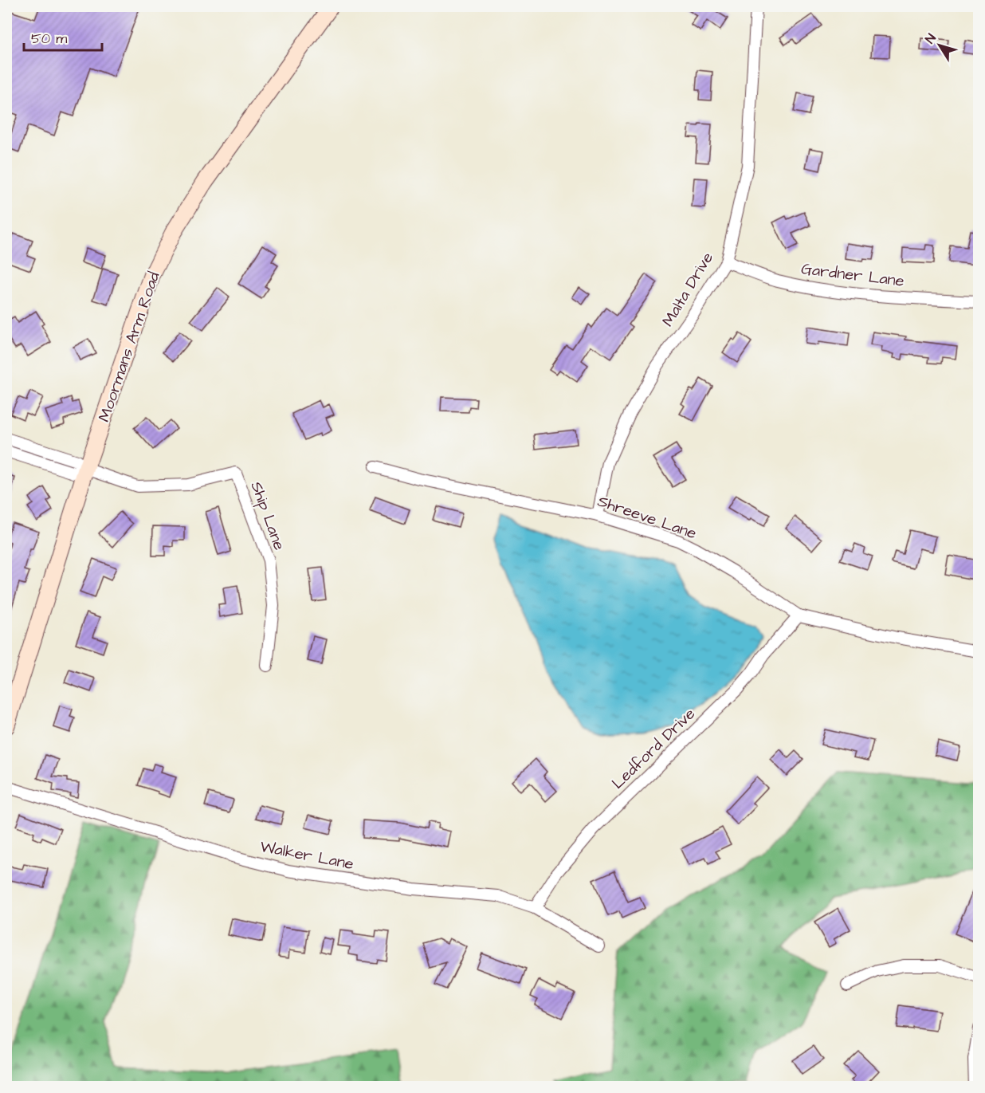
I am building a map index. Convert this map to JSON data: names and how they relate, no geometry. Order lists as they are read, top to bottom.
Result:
{
  "streets": {
    "street": [
      "Gardner Lane",
      "Malta Drive",
      "Moormans Arm Road",
      "Ship Lane",
      "Shreeve Lane",
      "Ledford Drive",
      "Walker Lane"
    ]
  },
  "crossings": [
    ["Gardner Lane", "Malta Drive"],
    ["Malta Drive", "Shreeve Lane"],
    ["Moormans Arm Road", "Ship Lane"],
    ["Shreeve Lane", "Ledford Drive"],
    ["Ledford Drive", "Walker Lane"]
  ],
  "scale_bar": "50 m",
  "north": "top left"
}
